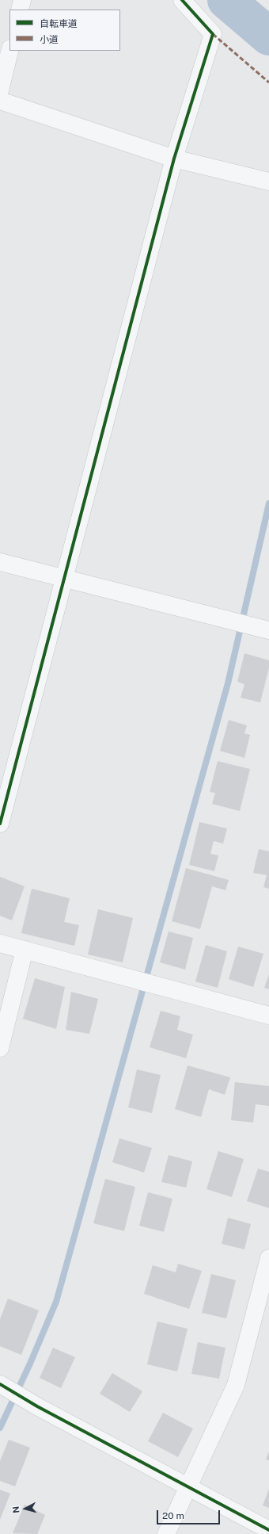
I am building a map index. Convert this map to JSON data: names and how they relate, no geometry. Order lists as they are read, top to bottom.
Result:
{
  "legend": ["自転車道", "小道"],
  "scale_bar": "20 m",
  "north": "left"
}
